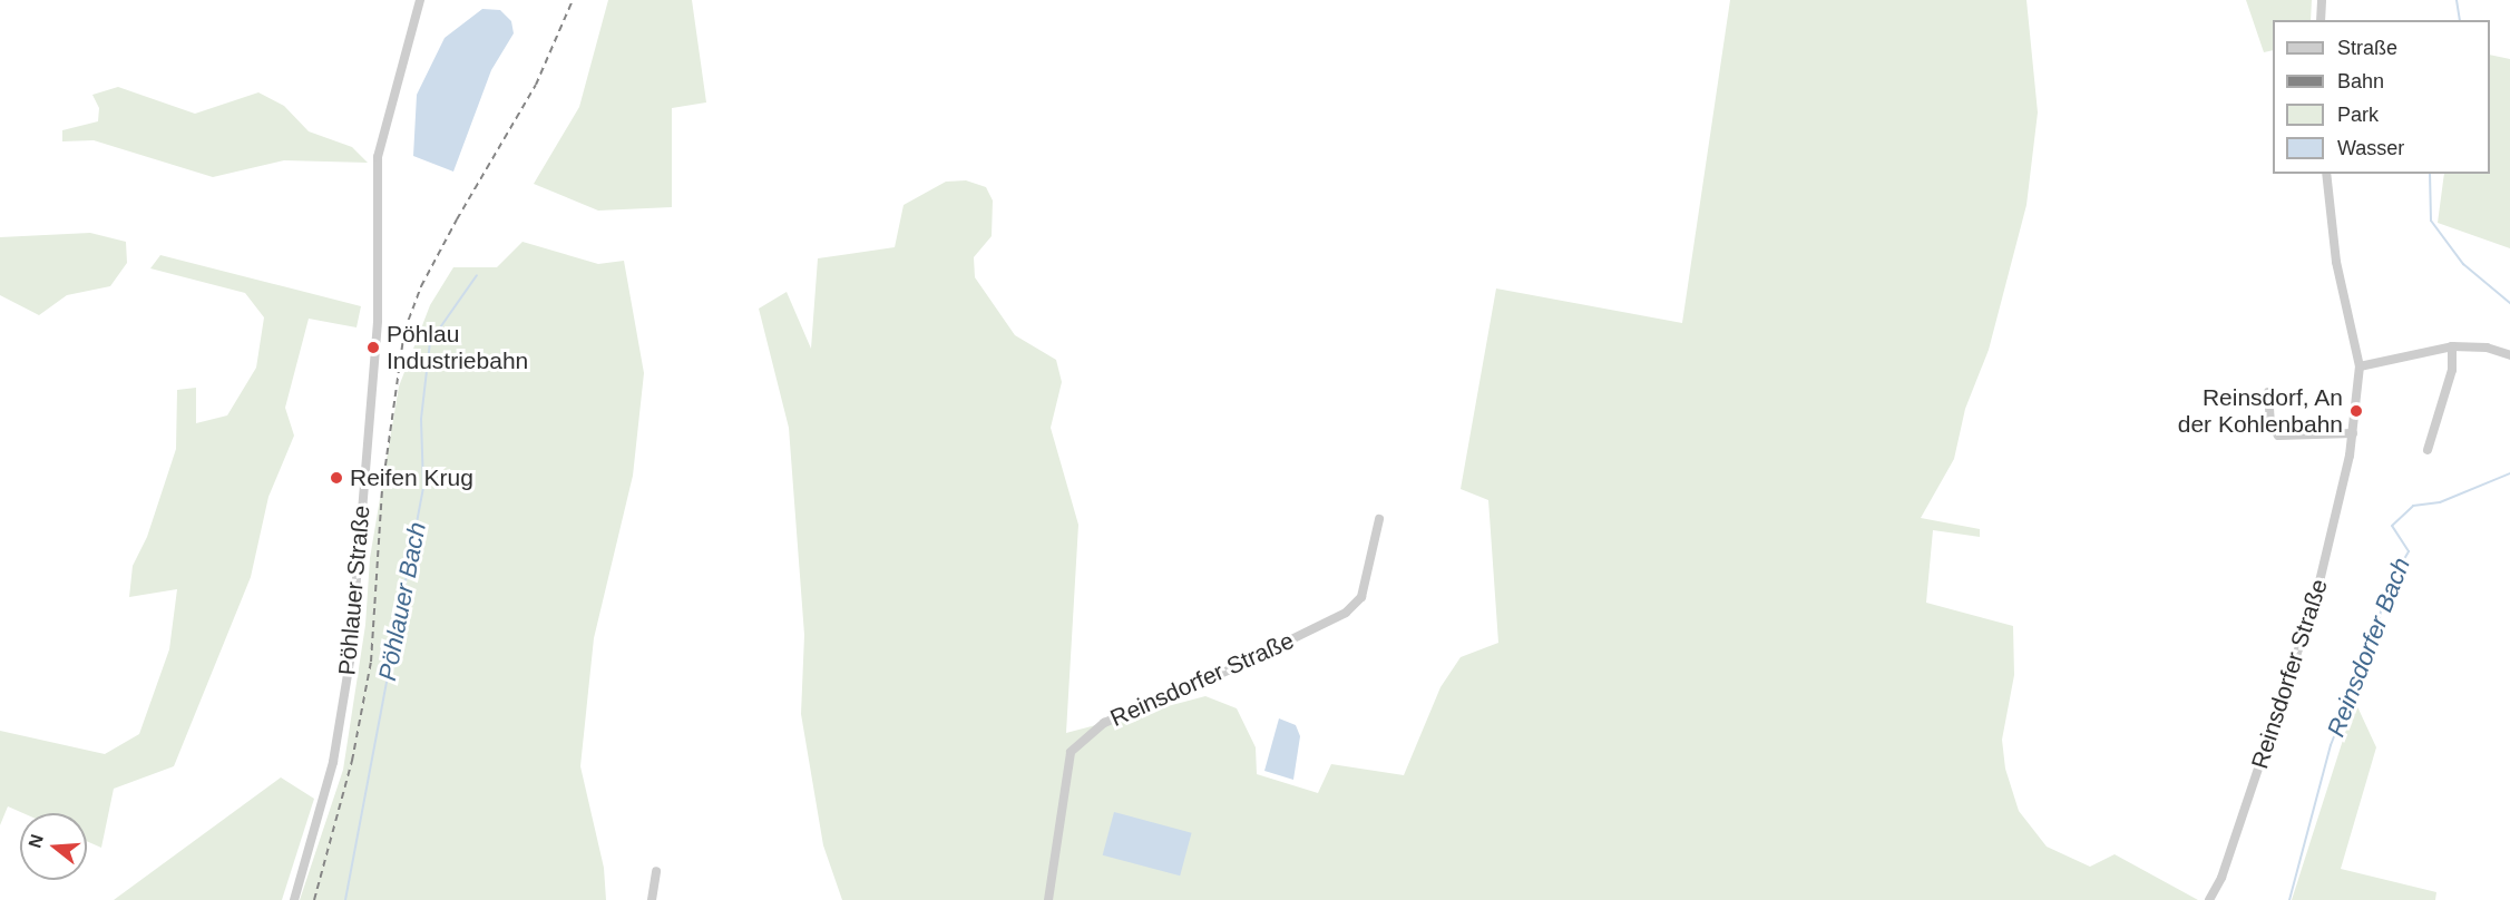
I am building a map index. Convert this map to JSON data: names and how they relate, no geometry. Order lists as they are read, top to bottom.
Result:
{
  "streets": {
    "street": ["Pöhlauer Straße", "Reinsdorfer Straße"]
  },
  "water": ["Pöhlauer Bach", "Reinsdorfer Bach"],
  "places": ["Pöhlau Industriebahn", "Reinsdorf, An der Kohlenbahn", "Reifen Krug"],
  "legend": [
    "Straße",
    "Bahn",
    "Park",
    "Wasser"
  ],
  "north": "left"
}
